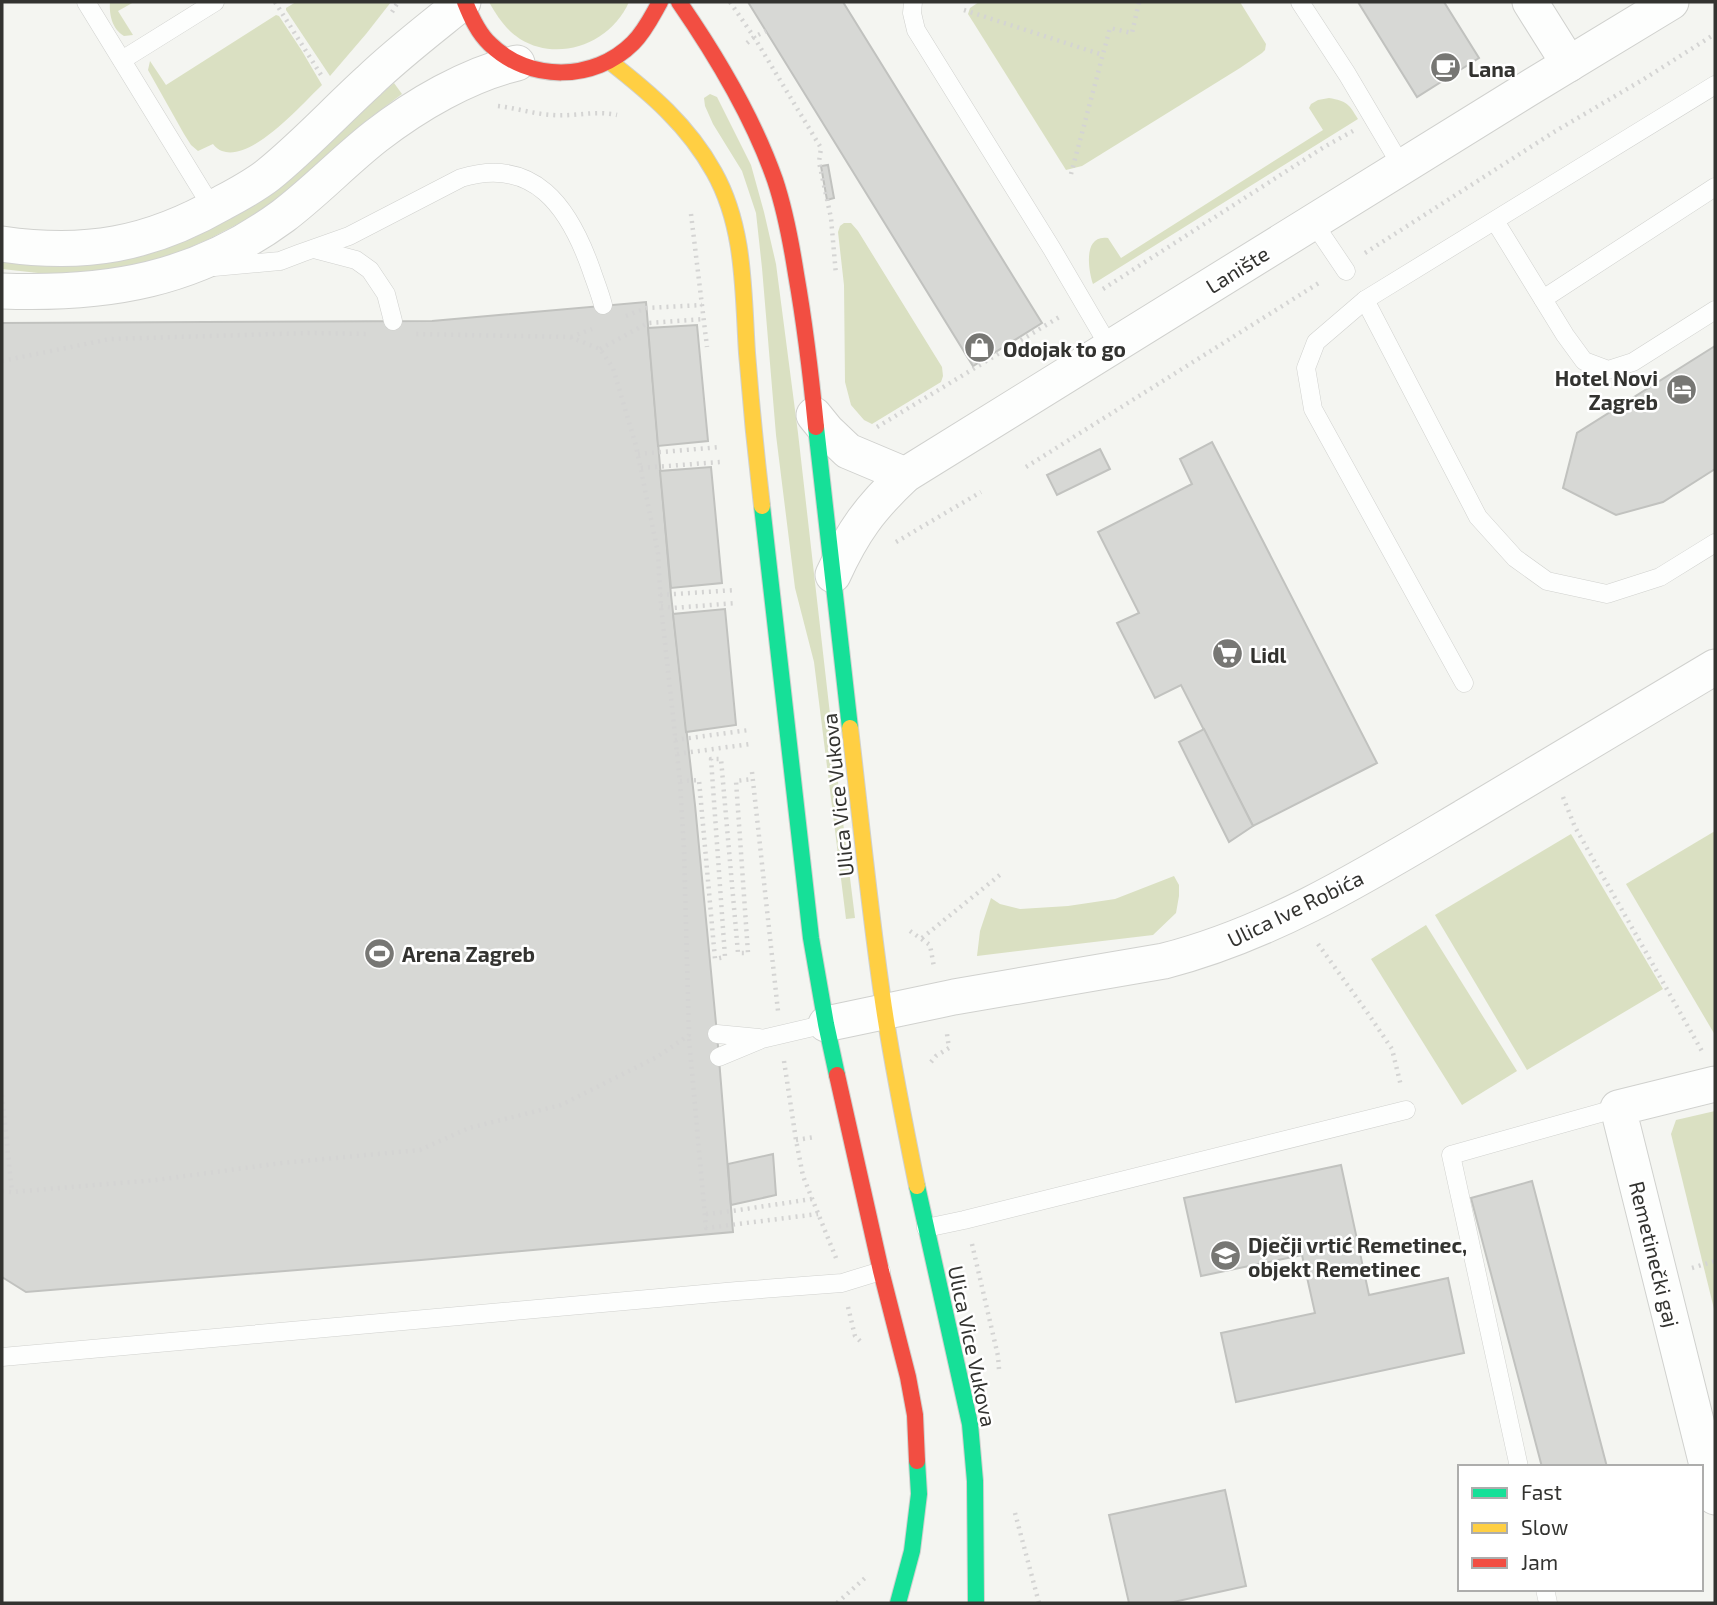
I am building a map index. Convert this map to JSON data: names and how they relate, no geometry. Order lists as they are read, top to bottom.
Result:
{
  "streets": {
    "street": [
      "Lanište",
      "Ulica Vice Vukova",
      "Ulica Ive Robića",
      "Remetinečki gaj"
    ]
  },
  "crossings": [
    ["Lanište", "Ulica Vice Vukova"],
    ["Ulica Vice Vukova", "Ulica Ive Robića"]
  ],
  "places": {
    "cafe": ["Lana"],
    "shop": ["Odojak to go"],
    "hotel": ["Hotel Novi Zagreb"],
    "supermarket": ["Lidl"],
    "sports": ["Arena Zagreb"],
    "school or university": ["Dječji vrtić Remetinec, objekt Remetinec"]
  },
  "legend": ["Fast", "Slow", "Jam"]
}
